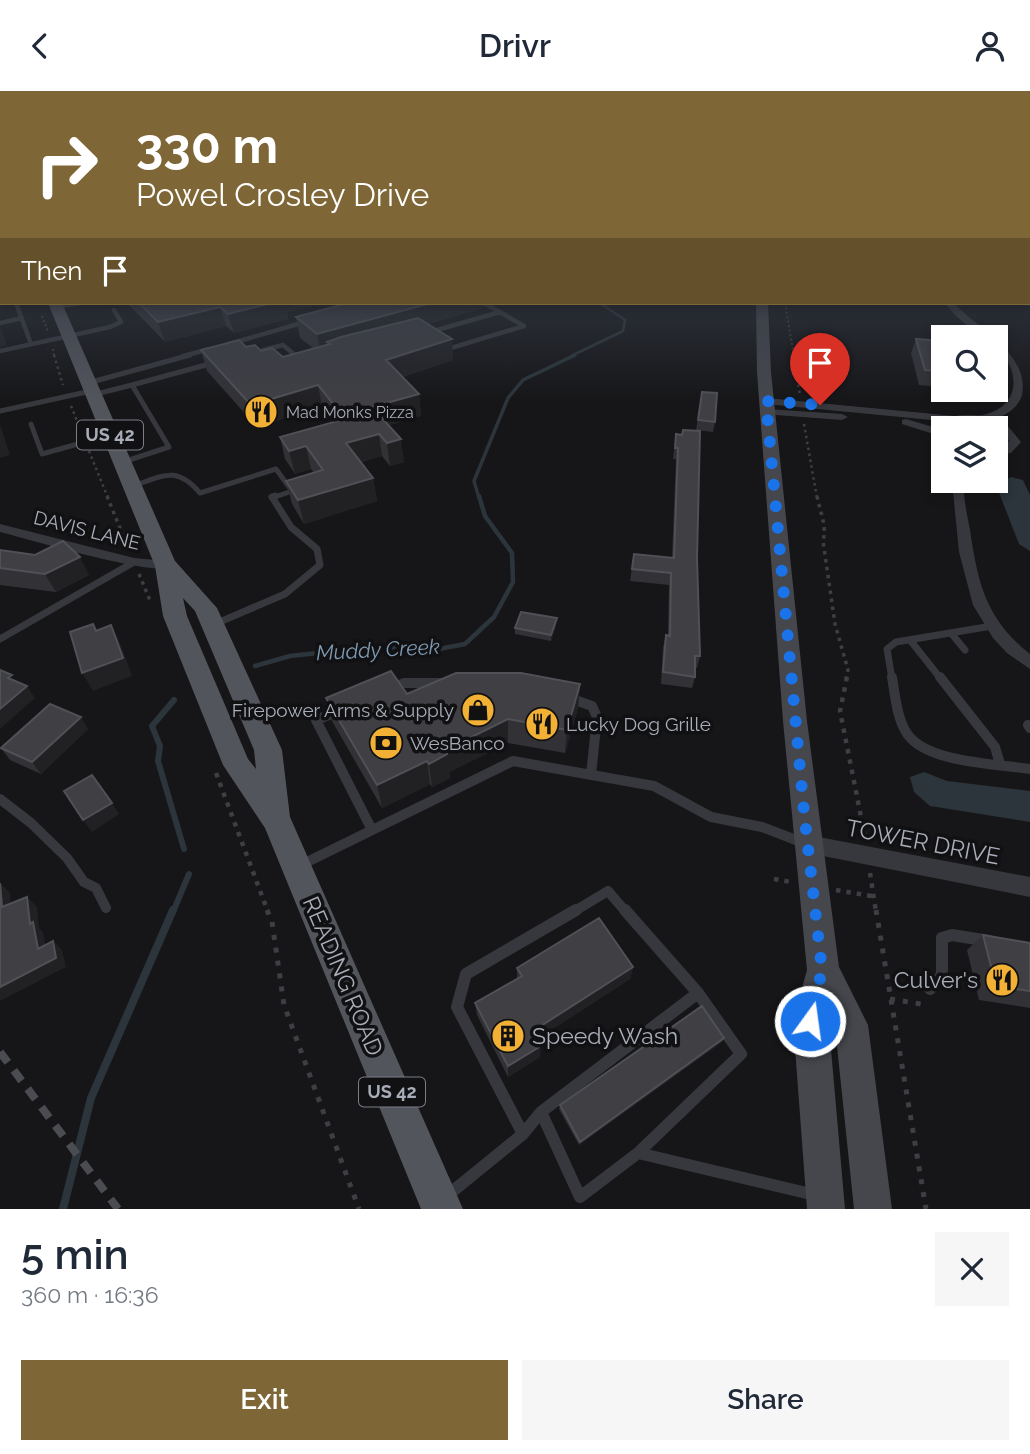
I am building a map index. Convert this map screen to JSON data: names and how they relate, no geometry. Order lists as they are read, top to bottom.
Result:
{
  "streets": {
    "main road": ["US 42", "READING ROAD"],
    "street": ["DAVIS LANE", "TOWER DRIVE"]
  },
  "crossings": [
    ["DAVIS LANE", "READING ROAD"]
  ],
  "water": ["Muddy Creek"],
  "places": {
    "restaurant": ["Mad Monks Pizza", "Lucky Dog Grille", "Culver's"],
    "shop": ["Firepower Arms & Supply"],
    "bank": ["WesBanco"],
    "building": ["Speedy Wash"]
  },
  "page": {
    "header": "Drivr",
    "turn": ["330 m", "Powel Crosley Drive"],
    "then": "Then",
    "heading": ["5 min", "360 m · 16:36"],
    "buttons": ["Exit", "Share"]
  }
}
